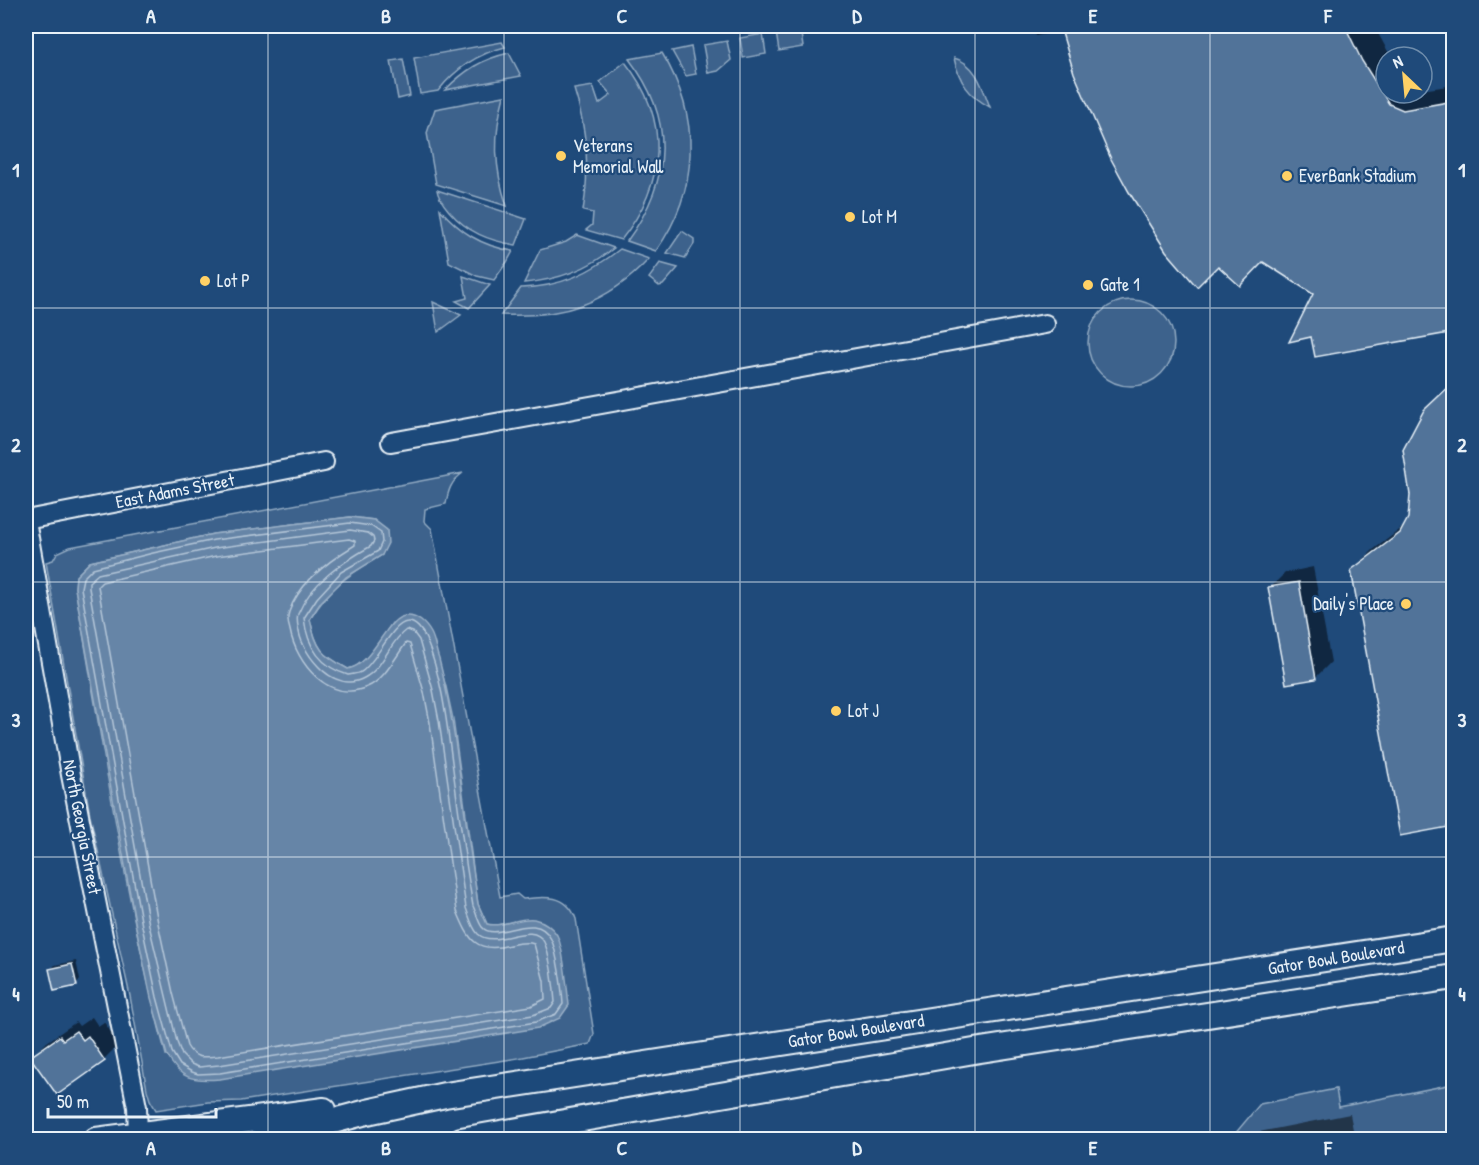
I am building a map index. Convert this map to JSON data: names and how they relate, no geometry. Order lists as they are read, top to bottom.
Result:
{
  "streets": {
    "main road": ["Gator Bowl Boulevard"],
    "street": ["East Adams Street", "North Georgia Street"]
  },
  "crossings": [
    ["East Adams Street", "North Georgia Street"]
  ],
  "places": [
    "Veterans Memorial Wall",
    "EverBank Stadium",
    "Lot M",
    "Lot P",
    "Gate 1",
    "Daily's Place",
    "Lot J"
  ],
  "scale_bar": "50 m",
  "north": "top left",
  "grid": {
    "columns": [
      "A",
      "B",
      "C",
      "D",
      "E",
      "F"
    ],
    "rows": [
      "1",
      "2",
      "3",
      "4"
    ]
  }
}
